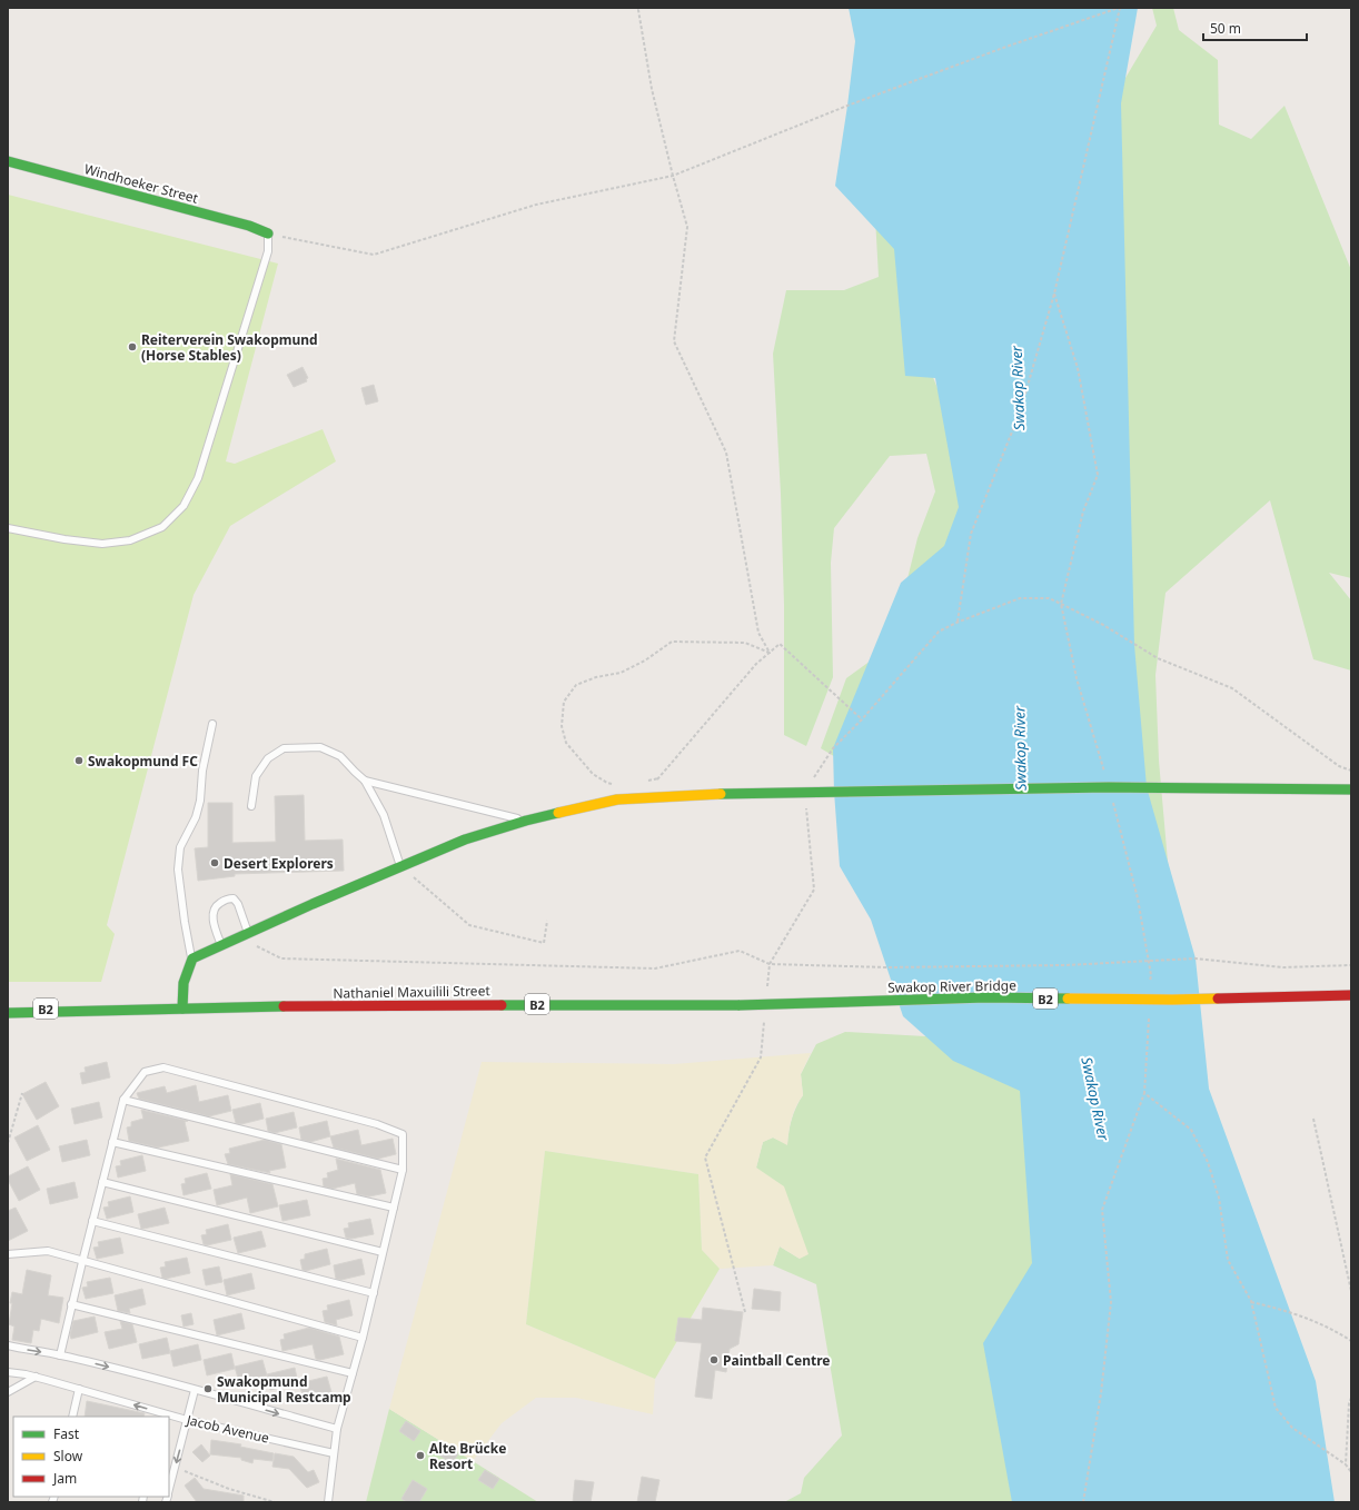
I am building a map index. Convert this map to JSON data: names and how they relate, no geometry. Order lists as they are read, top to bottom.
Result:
{
  "streets": {
    "main road": [
      "Windhoeker Street",
      "Swakop River Bridge",
      "Nathaniel Maxuilili Street",
      "B2"
    ],
    "lane": ["Jacob Avenue"]
  },
  "crossings": [
    ["Swakop River Bridge", "Nathaniel Maxuilili Street"]
  ],
  "water": ["Swakop River"],
  "places": [
    "Reiterverein Swakopmund (Horse Stables)",
    "Swakopmund FC",
    "Desert Explorers",
    "Paintball Centre",
    "Swakopmund Municipal Restcamp",
    "Alte Brücke Resort"
  ],
  "legend": ["Fast", "Slow", "Jam"],
  "scale_bar": "50 m"
}
